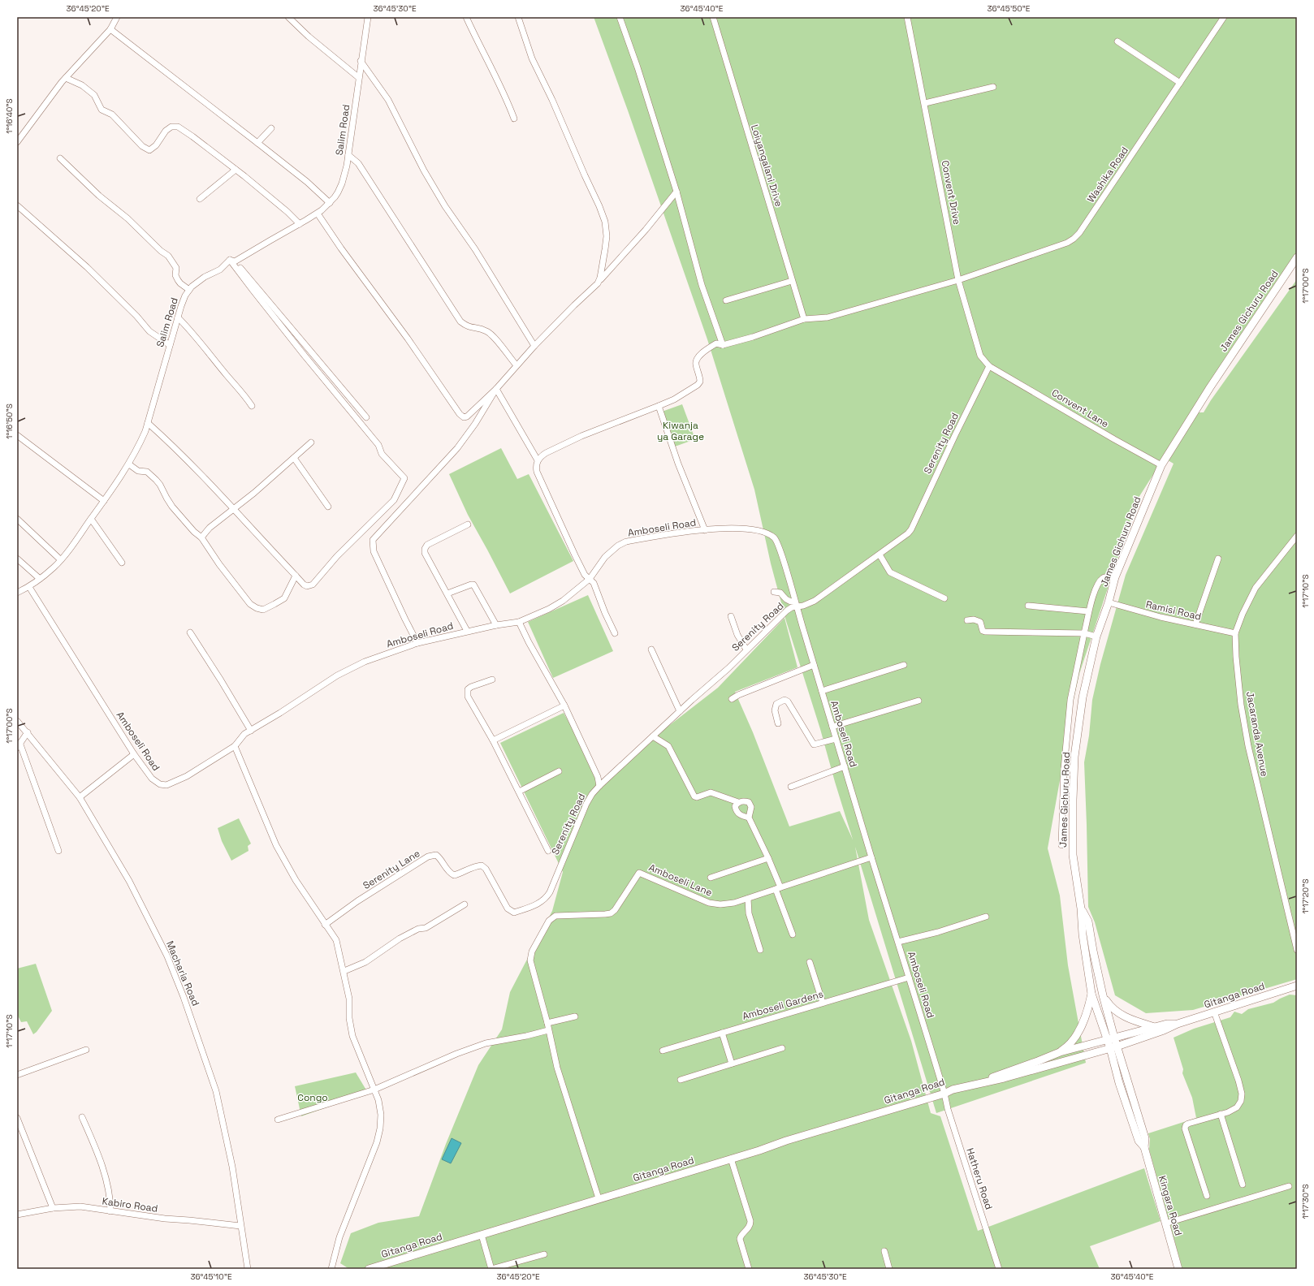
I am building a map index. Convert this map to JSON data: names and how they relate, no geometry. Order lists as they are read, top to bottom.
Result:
{
  "streets": {
    "main road": ["James Gichuru Road", "Gitanga Road", "Kingara Road"],
    "street": [
      "Salim Road",
      "Loiyangalani Drive",
      "Washika Road",
      "Convent Drive",
      "Convent Lane",
      "Serenity Road",
      "Amboseli Road",
      "Ramisi Road",
      "Jacaranda Avenue",
      "Serenity Lane",
      "Amboseli Lane",
      "Macharia Road",
      "Amboseli Gardens",
      "Hatheru Road",
      "Kabiro Road"
    ]
  },
  "crossings": [
    ["Salim Road", "Amboseli Road"],
    ["Washika Road", "Convent Drive"],
    ["Convent Drive", "Convent Lane"],
    ["Convent Drive", "Serenity Road"],
    ["James Gichuru Road", "Convent Lane"],
    ["James Gichuru Road", "Ramisi Road"],
    ["James Gichuru Road", "Gitanga Road"],
    ["James Gichuru Road", "Kingara Road"],
    ["Convent Lane", "Serenity Road"],
    ["Serenity Road", "Amboseli Road"],
    ["Serenity Road", "Serenity Lane"],
    ["Amboseli Road", "Amboseli Lane"],
    ["Amboseli Road", "Gitanga Road"],
    ["Amboseli Road", "Amboseli Gardens"],
    ["Amboseli Road", "Hatheru Road"],
    ["Ramisi Road", "Jacaranda Avenue"],
    ["Macharia Road", "Kabiro Road"],
    ["Gitanga Road", "Hatheru Road"],
    ["Gitanga Road", "Kingara Road"]
  ],
  "parks": ["Kiwanja ya Garage", "Congo"],
  "coordinates": [
    "36°45'20\"E",
    "36°45'30\"E",
    "36°45'40\"E",
    "36°45'50\"E",
    "1°16'40\"S",
    "1°17'00\"S",
    "1°16'50\"S",
    "1°17'10\"S",
    "1°17'20\"S",
    "1°17'30\"S",
    "36°45'10\"E"
  ]
}
